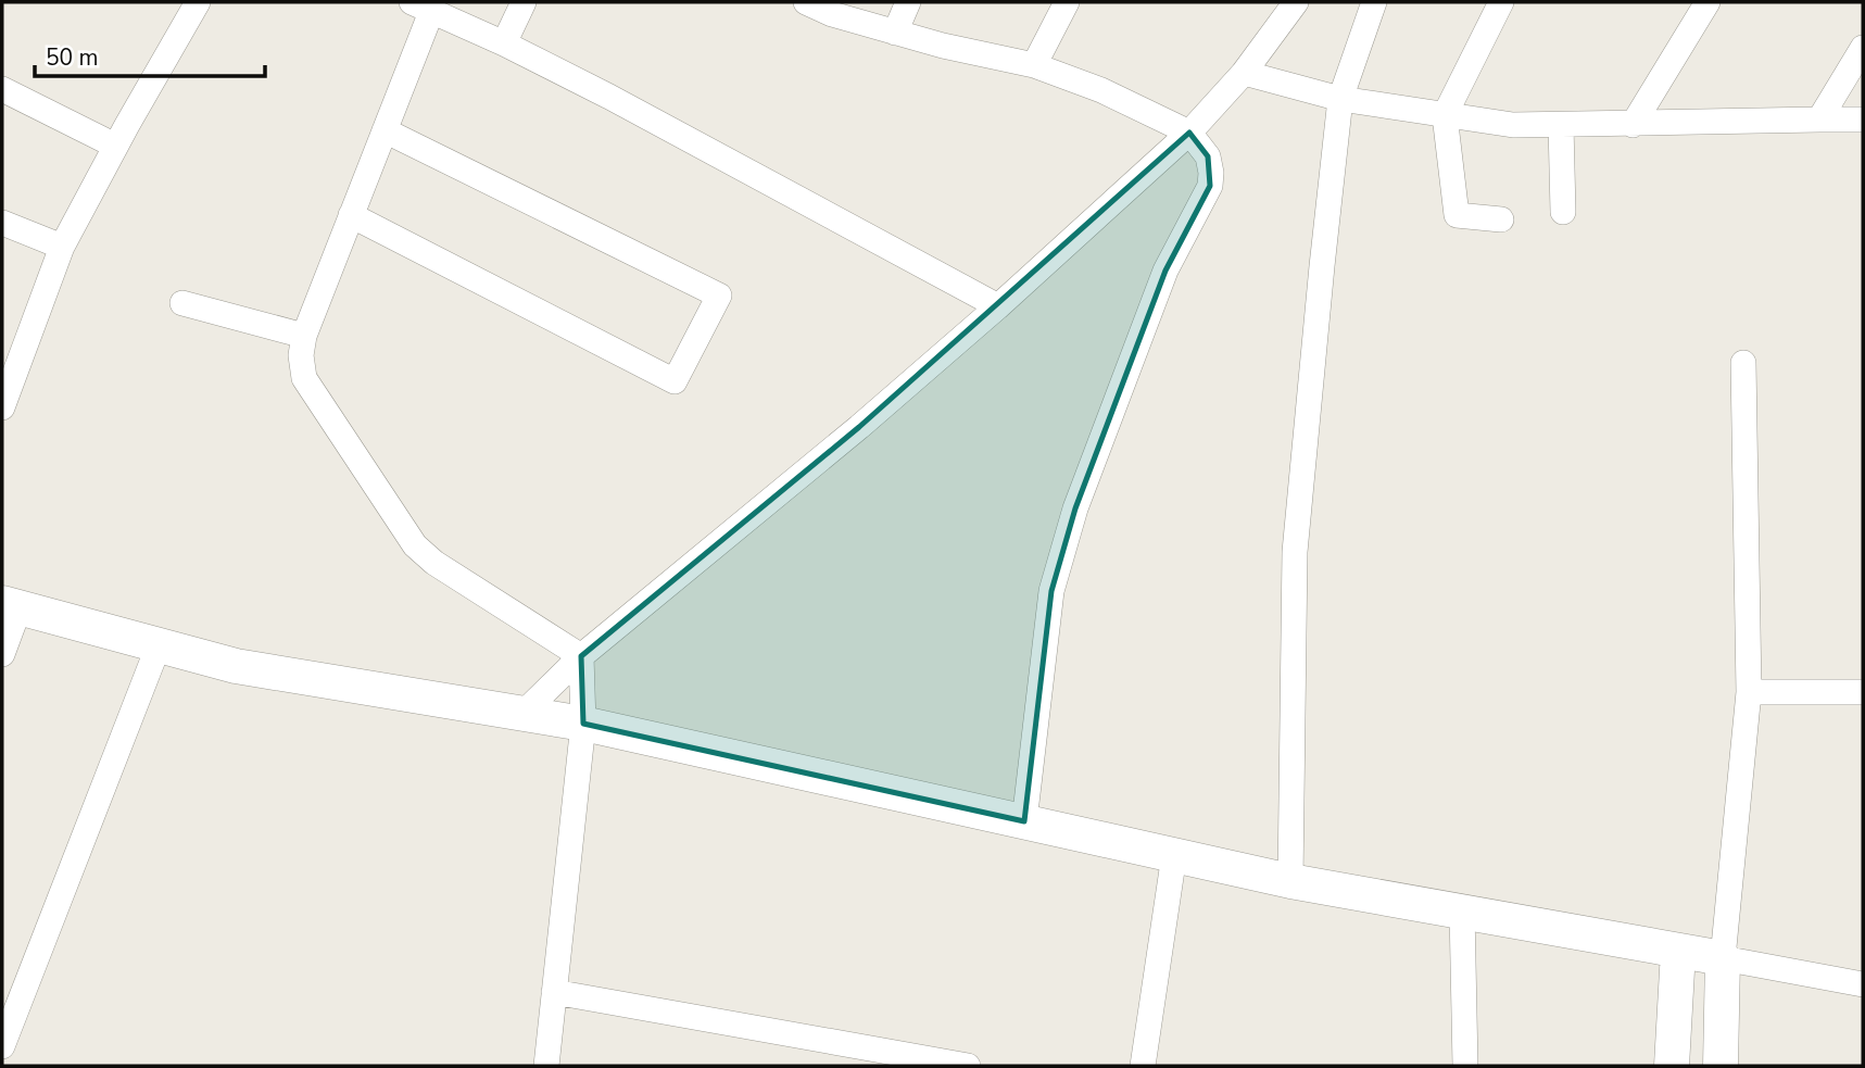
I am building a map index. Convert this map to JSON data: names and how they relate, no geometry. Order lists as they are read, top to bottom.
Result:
{
  "scale_bar": "50 m"
}
